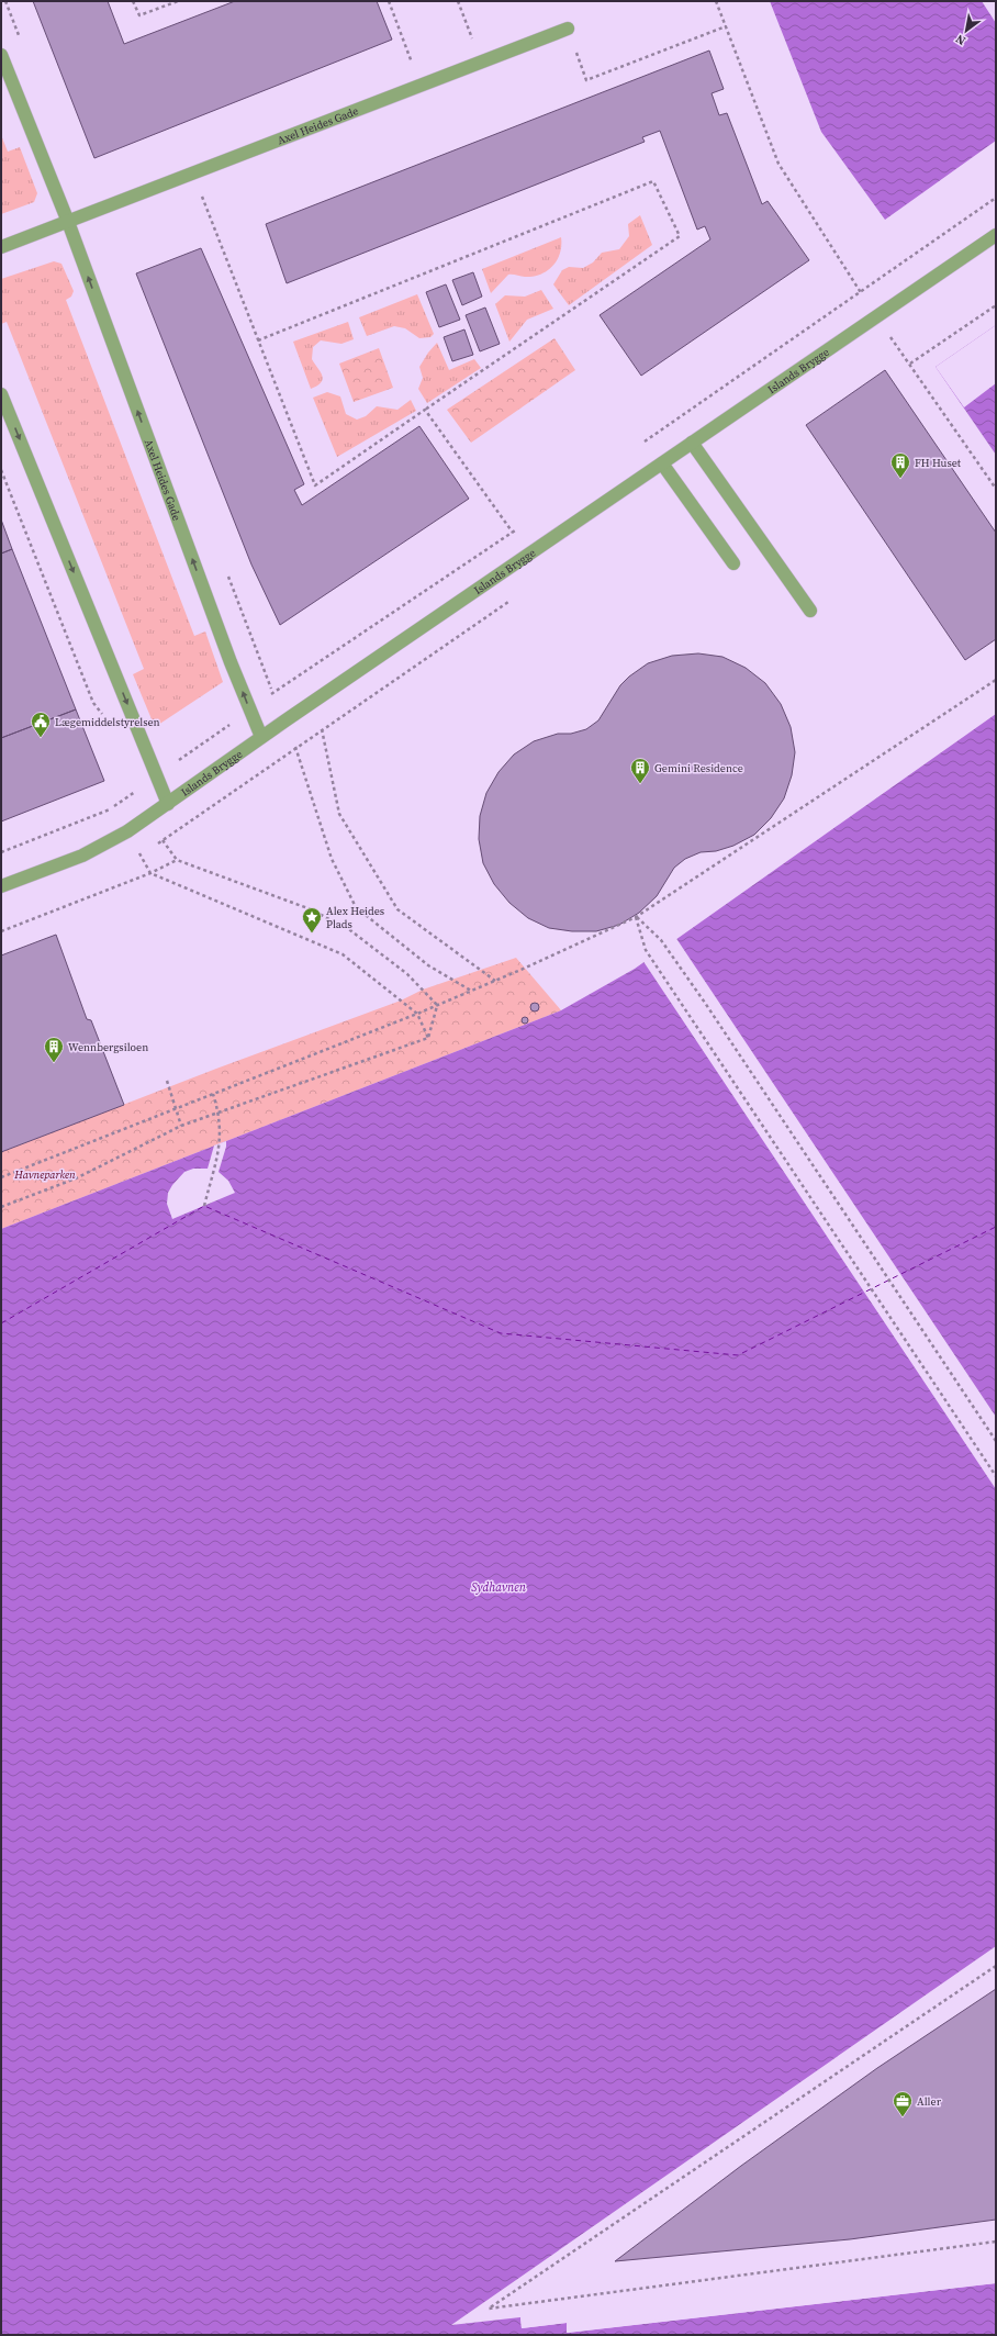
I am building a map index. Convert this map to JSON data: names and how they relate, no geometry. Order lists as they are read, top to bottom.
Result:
{
  "streets": {
    "street": ["Axel Heides Gade", "Islands Brygge"]
  },
  "crossings": [
    ["Axel Heides Gade", "Islands Brygge"]
  ],
  "water": ["Sydhavnen"],
  "parks": ["Havneparken"],
  "places": {
    "building": ["FH Huset", "Gemini Residence", "Wennbergsiloen"],
    "public building": ["Lægemiddelstyrelsen"],
    "place": ["Alex Heides Plads"],
    "office": ["Aller"]
  },
  "north": "bottom left"
}
